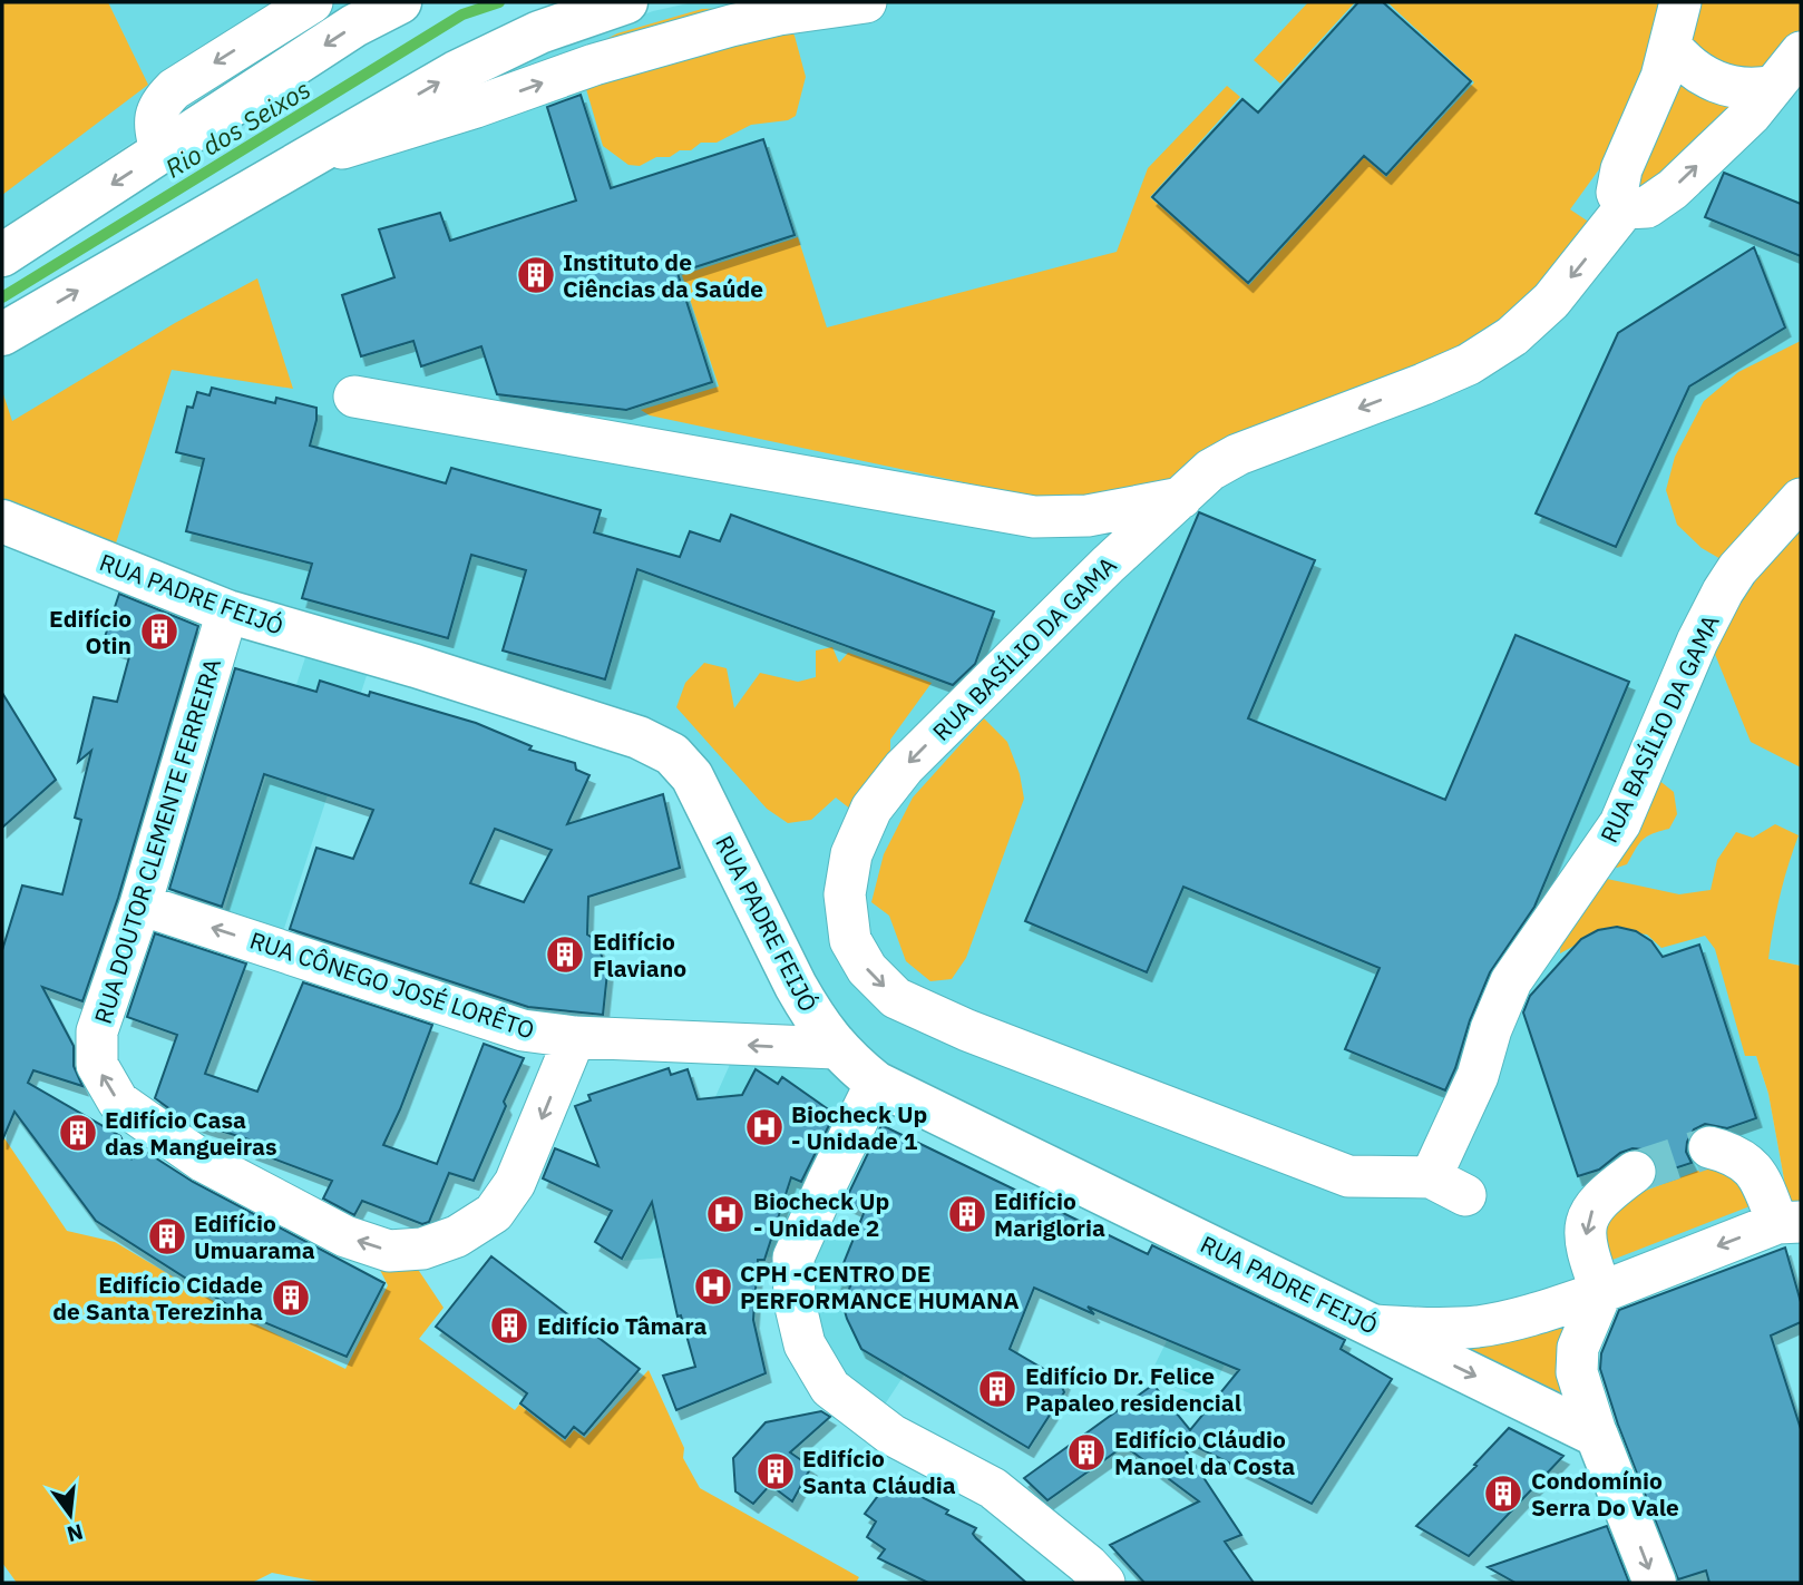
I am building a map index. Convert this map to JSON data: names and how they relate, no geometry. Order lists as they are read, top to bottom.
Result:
{
  "streets": {
    "main road": ["RUA PADRE FEIJÓ"],
    "street": ["RUA BASÍLIO DA GAMA", "RUA DOUTOR CLEMENTE FERREIRA", "RUA CÔNEGO JOSÉ LORÊTO"]
  },
  "crossings": [
    ["RUA PADRE FEIJÓ", "RUA DOUTOR CLEMENTE FERREIRA"],
    ["RUA PADRE FEIJÓ", "RUA CÔNEGO JOSÉ LORÊTO"],
    ["RUA DOUTOR CLEMENTE FERREIRA", "RUA CÔNEGO JOSÉ LORÊTO"]
  ],
  "one_way": ["RUA CÔNEGO JOSÉ LORÊTO"],
  "water": ["Rio dos Seixos"],
  "places": {
    "building": [
      "Instituto de Ciências da Saúde",
      "Edifício Otin",
      "Edifício Flaviano",
      "Edifício Casa das Mangueiras",
      "Edifício Marigloria",
      "Edifício Umuarama",
      "Edifício Cidade de Santa Terezinha",
      "Edifício Tâmara",
      "Edifício Dr. Felice Papaleo residencial",
      "Edifício Cláudio Manoel da Costa",
      "Edifício Santa Cláudia",
      "Condomínio Serra Do Vale"
    ],
    "hospital": ["Biocheck Up - Unidade 1", "Biocheck Up - Unidade 2", "CPH -CENTRO DE PERFORMANCE HUMANA"]
  },
  "north": "bottom"
}
